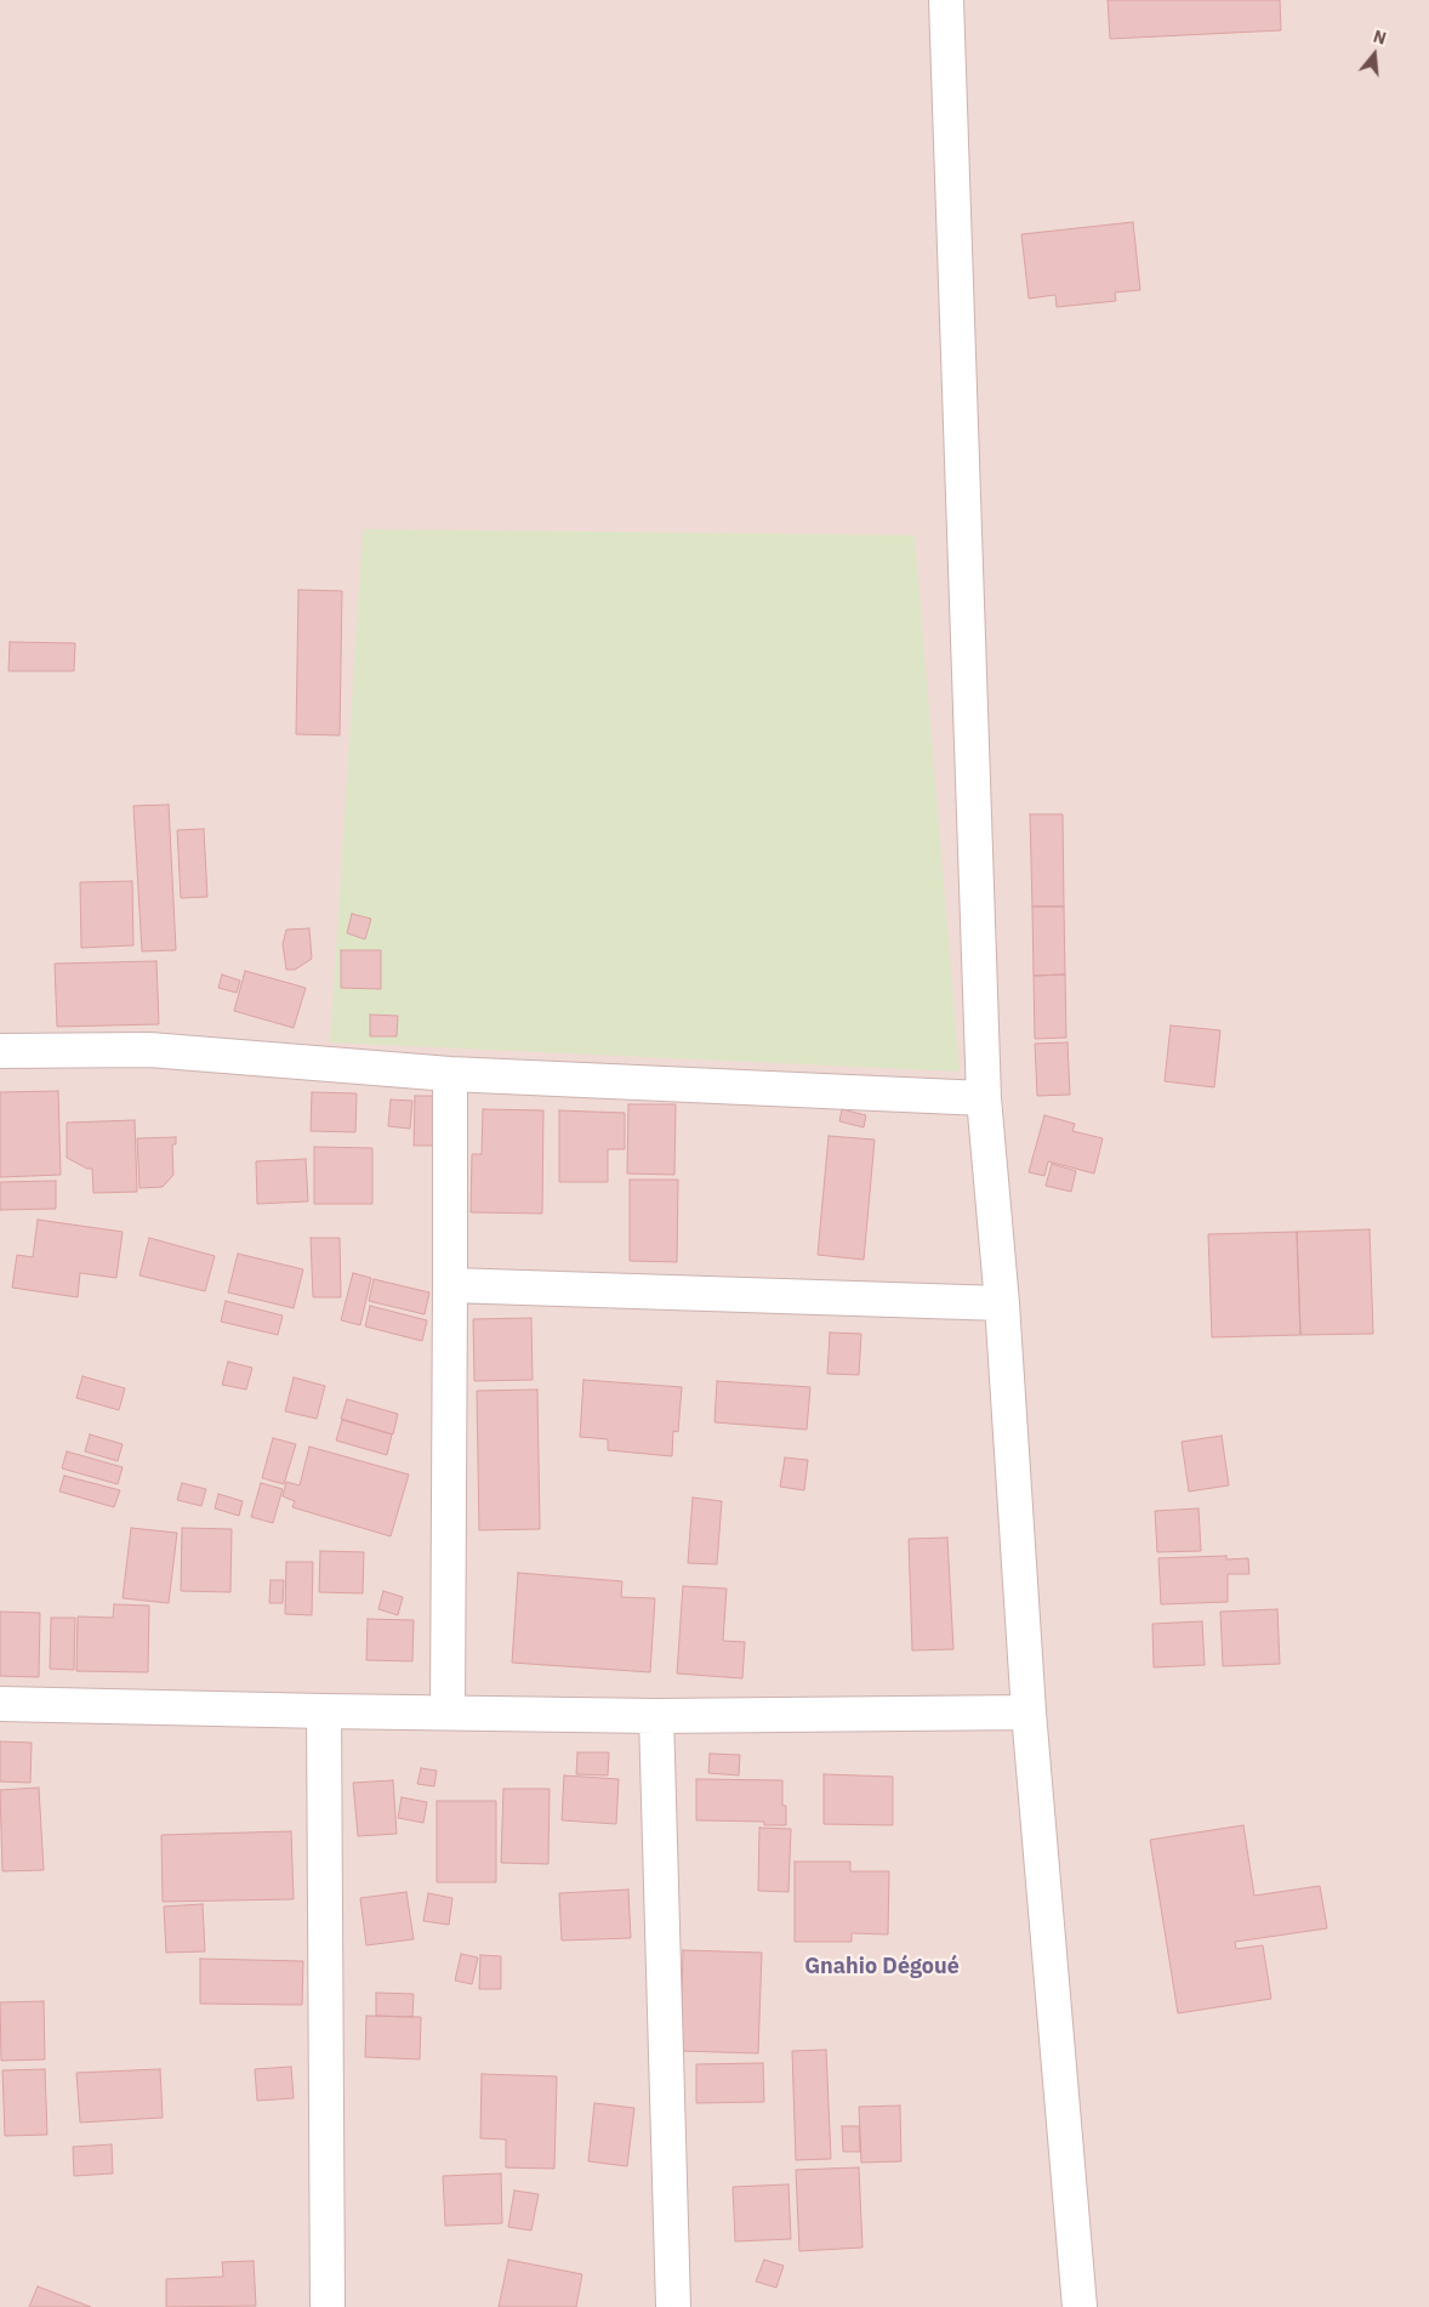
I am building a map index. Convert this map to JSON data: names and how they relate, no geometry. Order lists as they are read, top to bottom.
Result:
{
  "districts": ["Gnahio Dégoué"],
  "north": "top"
}
